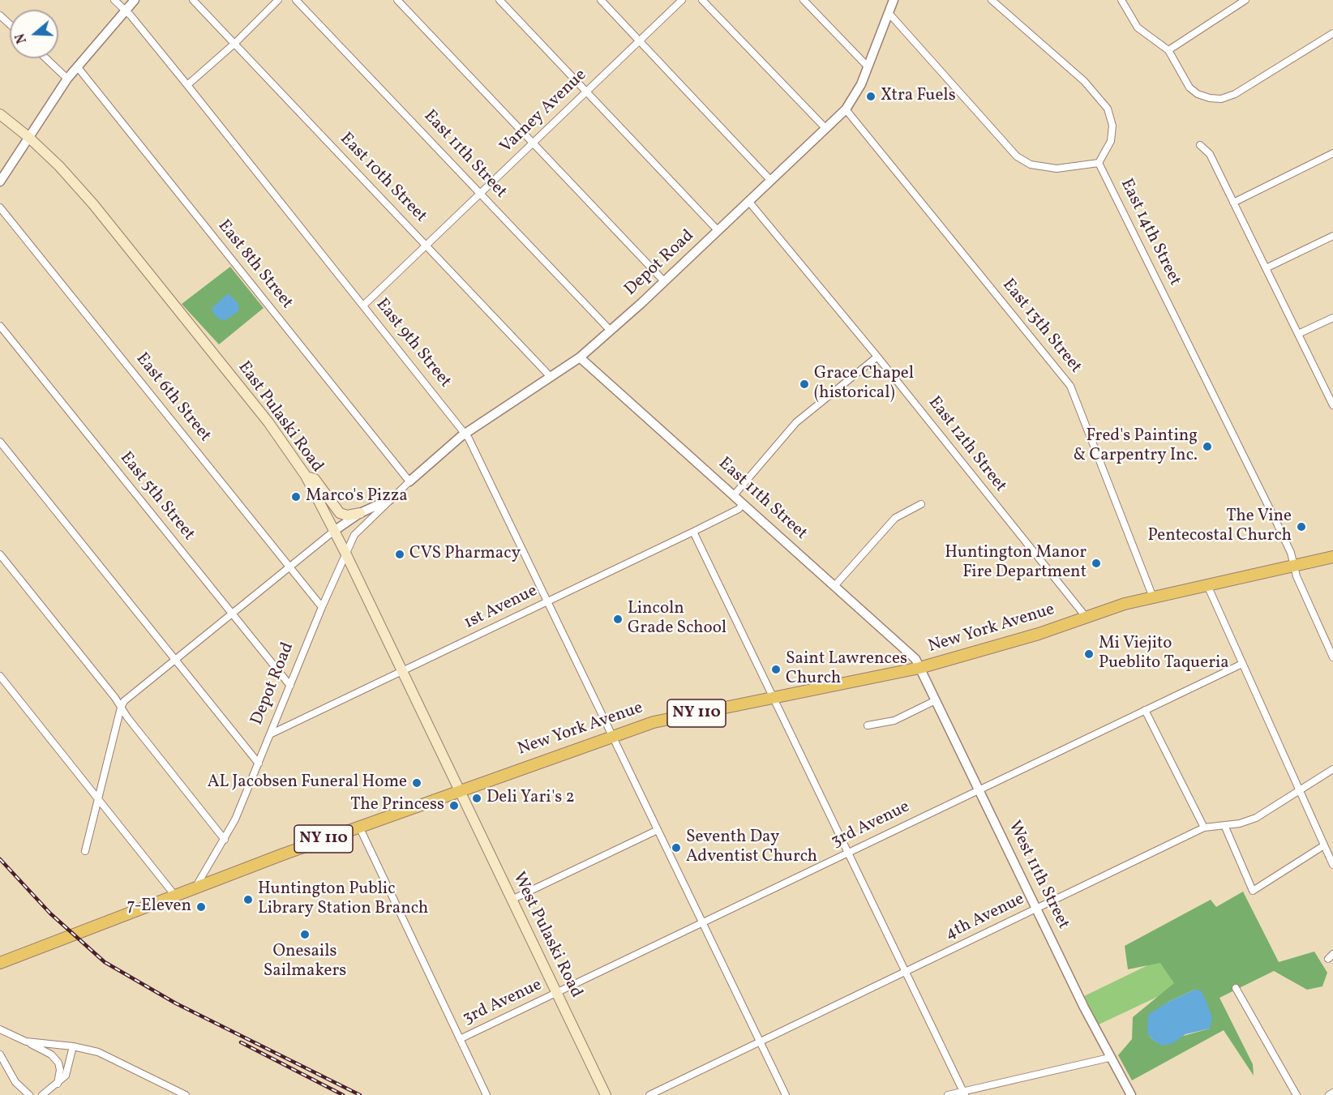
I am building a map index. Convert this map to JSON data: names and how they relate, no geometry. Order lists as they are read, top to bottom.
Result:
{
  "streets": {
    "main road": [
      "East Pulaski Road",
      "New York Avenue",
      "NY 110",
      "West Pulaski Road"
    ],
    "street": [
      "Varney Avenue",
      "East 11th Street",
      "East 10th Street",
      "East 14th Street",
      "Depot Road",
      "East 8th Street",
      "East 13th Street",
      "East 9th Street",
      "East 6th Street",
      "East 12th Street",
      "East 5th Street",
      "1st Avenue",
      "3rd Avenue",
      "West 11th Street",
      "4th Avenue"
    ]
  },
  "crossings": [
    ["Varney Avenue", "East 11th Street"],
    ["Varney Avenue", "East 10th Street"],
    ["Varney Avenue", "East 9th Street"],
    ["East 11th Street", "Depot Road"],
    ["East 11th Street", "1st Avenue"],
    ["East 11th Street", "New York Avenue"],
    ["East 11th Street", "West 11th Street"],
    ["East 10th Street", "Depot Road"],
    ["East 14th Street", "New York Avenue"],
    ["Depot Road", "East 8th Street"],
    ["Depot Road", "East 13th Street"],
    ["Depot Road", "East 9th Street"],
    ["Depot Road", "East 6th Street"],
    ["Depot Road", "East Pulaski Road"],
    ["Depot Road", "East 12th Street"],
    ["Depot Road", "East 5th Street"],
    ["Depot Road", "1st Avenue"],
    ["Depot Road", "New York Avenue"],
    ["East 13th Street", "New York Avenue"],
    ["East 9th Street", "1st Avenue"],
    ["East 9th Street", "New York Avenue"],
    ["East 9th Street", "3rd Avenue"],
    ["East 9th Street", "4th Avenue"],
    ["East Pulaski Road", "1st Avenue"],
    ["East Pulaski Road", "New York Avenue"],
    ["East Pulaski Road", "West Pulaski Road"],
    ["East 12th Street", "New York Avenue"],
    ["New York Avenue", "West 11th Street"],
    ["New York Avenue", "West Pulaski Road"],
    ["3rd Avenue", "West 11th Street"],
    ["3rd Avenue", "West Pulaski Road"],
    ["West 11th Street", "4th Avenue"]
  ],
  "places": [
    "Xtra Fuels",
    "Grace Chapel (historical)",
    "Fred's Painting & Carpentry Inc.",
    "Marco's Pizza",
    "The Vine Pentecostal Church",
    "CVS Pharmacy",
    "Huntington Manor Fire Department",
    "Lincoln Grade School",
    "Mi Viejito Pueblito Taqueria",
    "Saint Lawrences Church",
    "AL Jacobsen Funeral Home",
    "Deli Yari's 2",
    "The Princess",
    "Seventh Day Adventist Church",
    "Huntington Public Library Station Branch",
    "7-Eleven",
    "Onesails Sailmakers"
  ],
  "north": "left"
}
